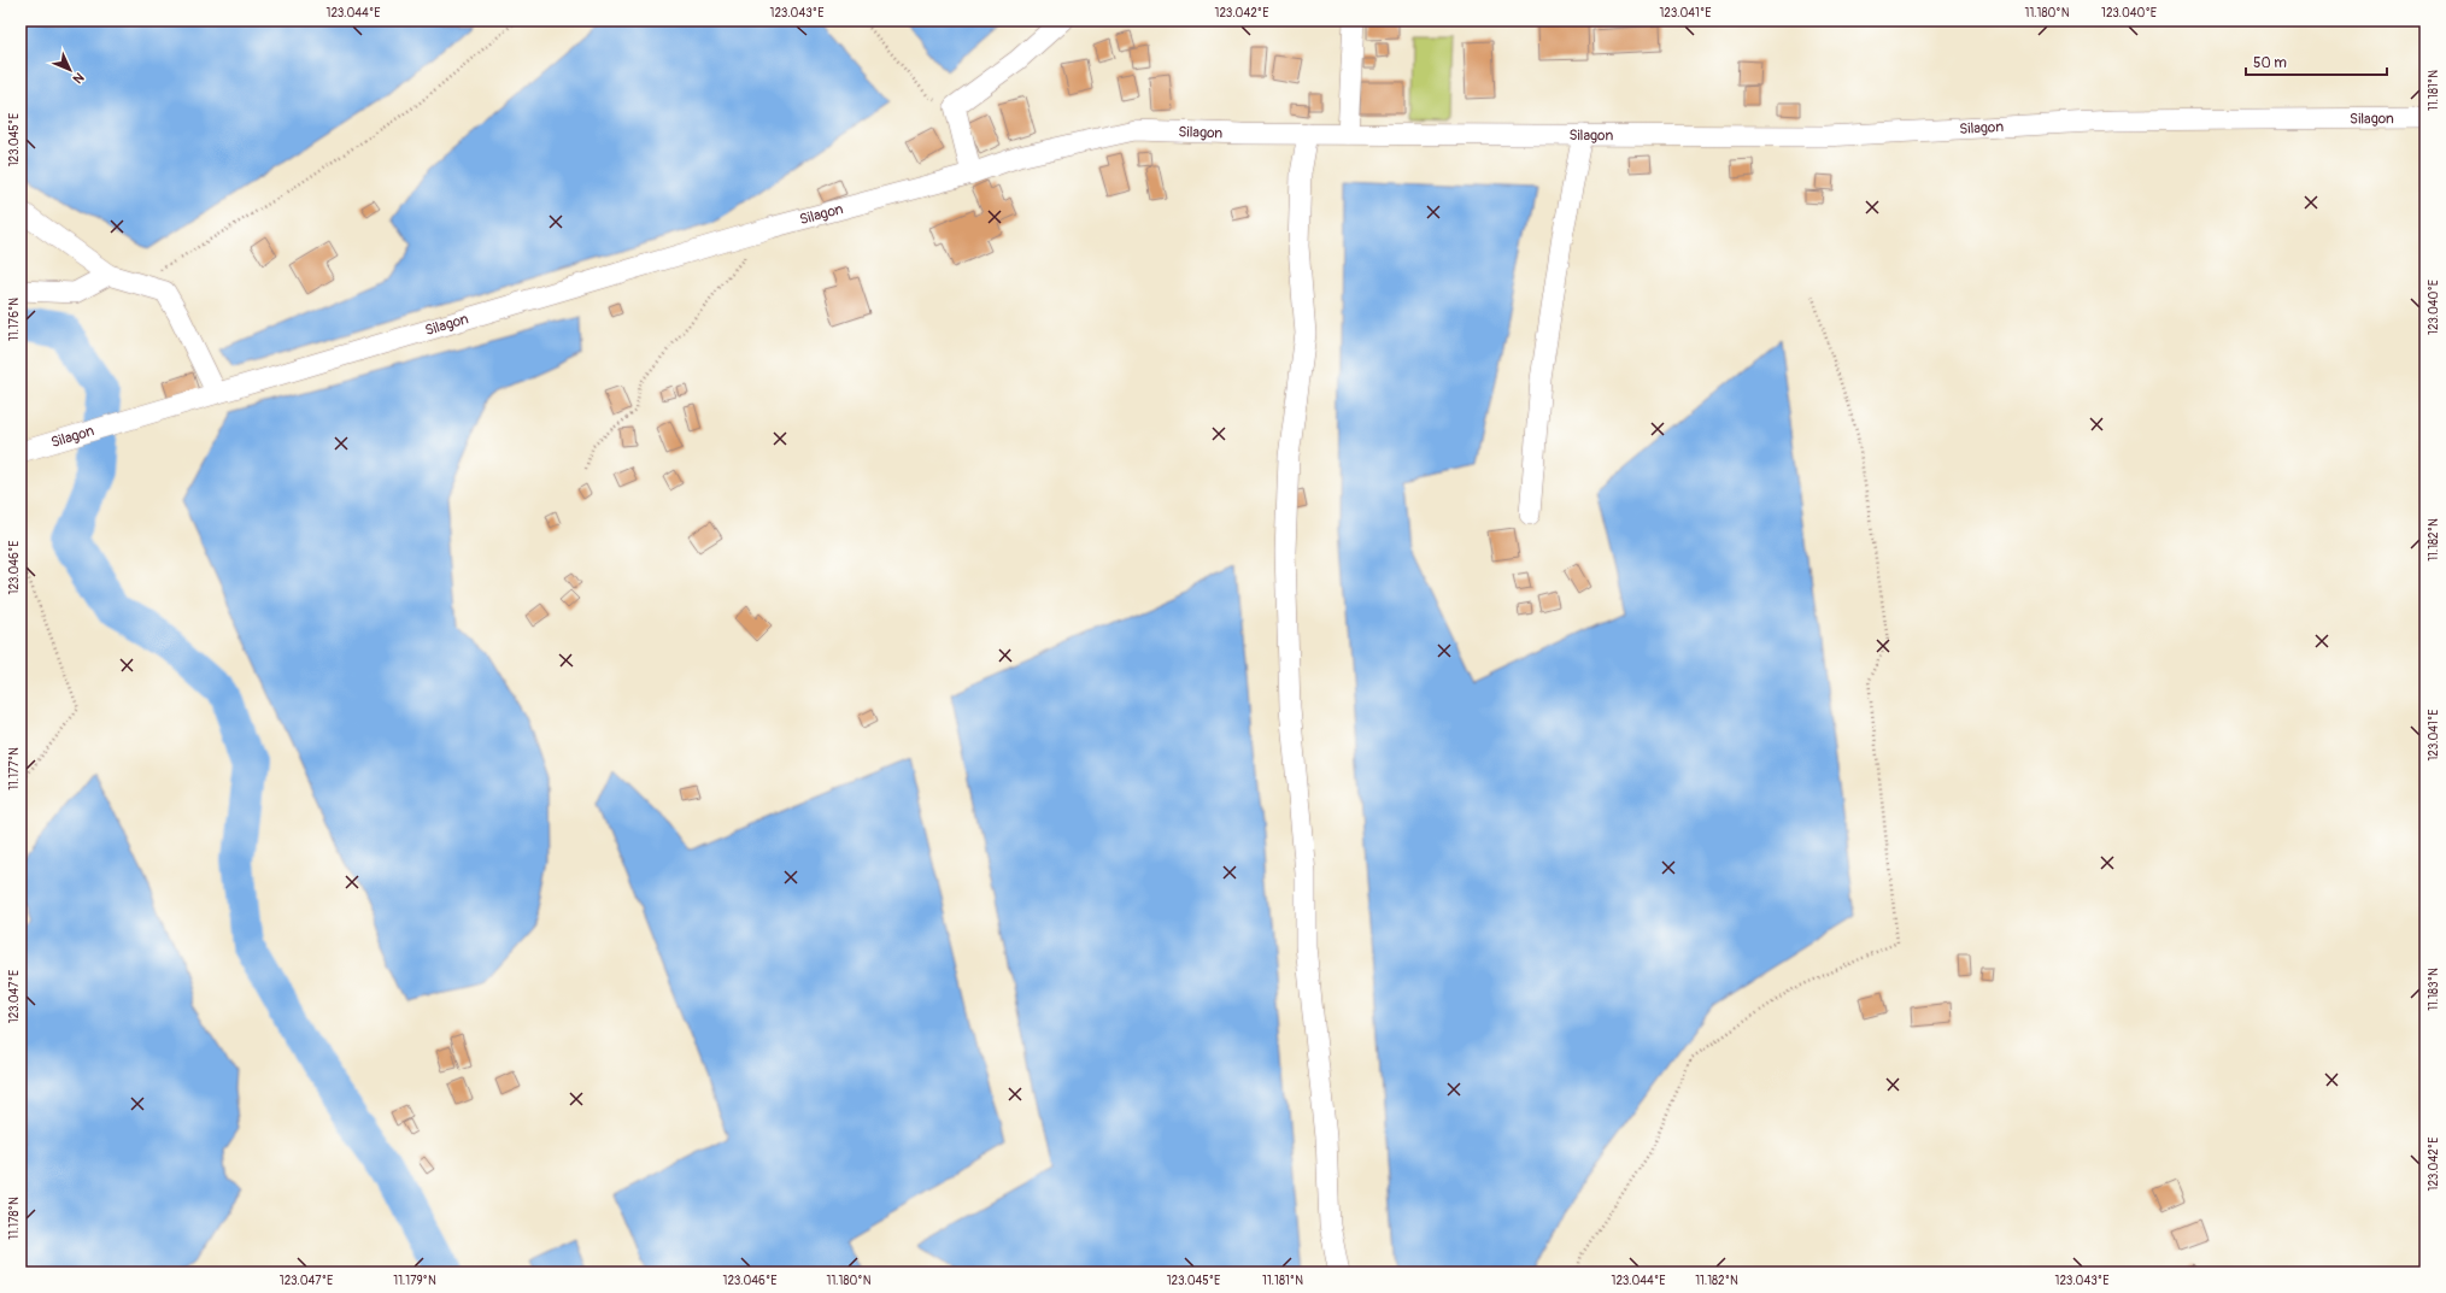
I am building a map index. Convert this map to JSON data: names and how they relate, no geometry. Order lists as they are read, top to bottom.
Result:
{
  "streets": {
    "street": ["Silagon"]
  },
  "scale_bar": "50 m",
  "north": "bottom right",
  "coordinates": [
    "123.044°E",
    "123.043°E",
    "123.042°E",
    "123.041°E",
    "11.180°N",
    "123.040°E",
    "11.181°N",
    "123.045°E",
    "11.176°N",
    "11.182°N",
    "123.046°E",
    "11.177°N",
    "11.183°N",
    "123.047°E",
    "11.178°N",
    "11.179°N"
  ]
}
